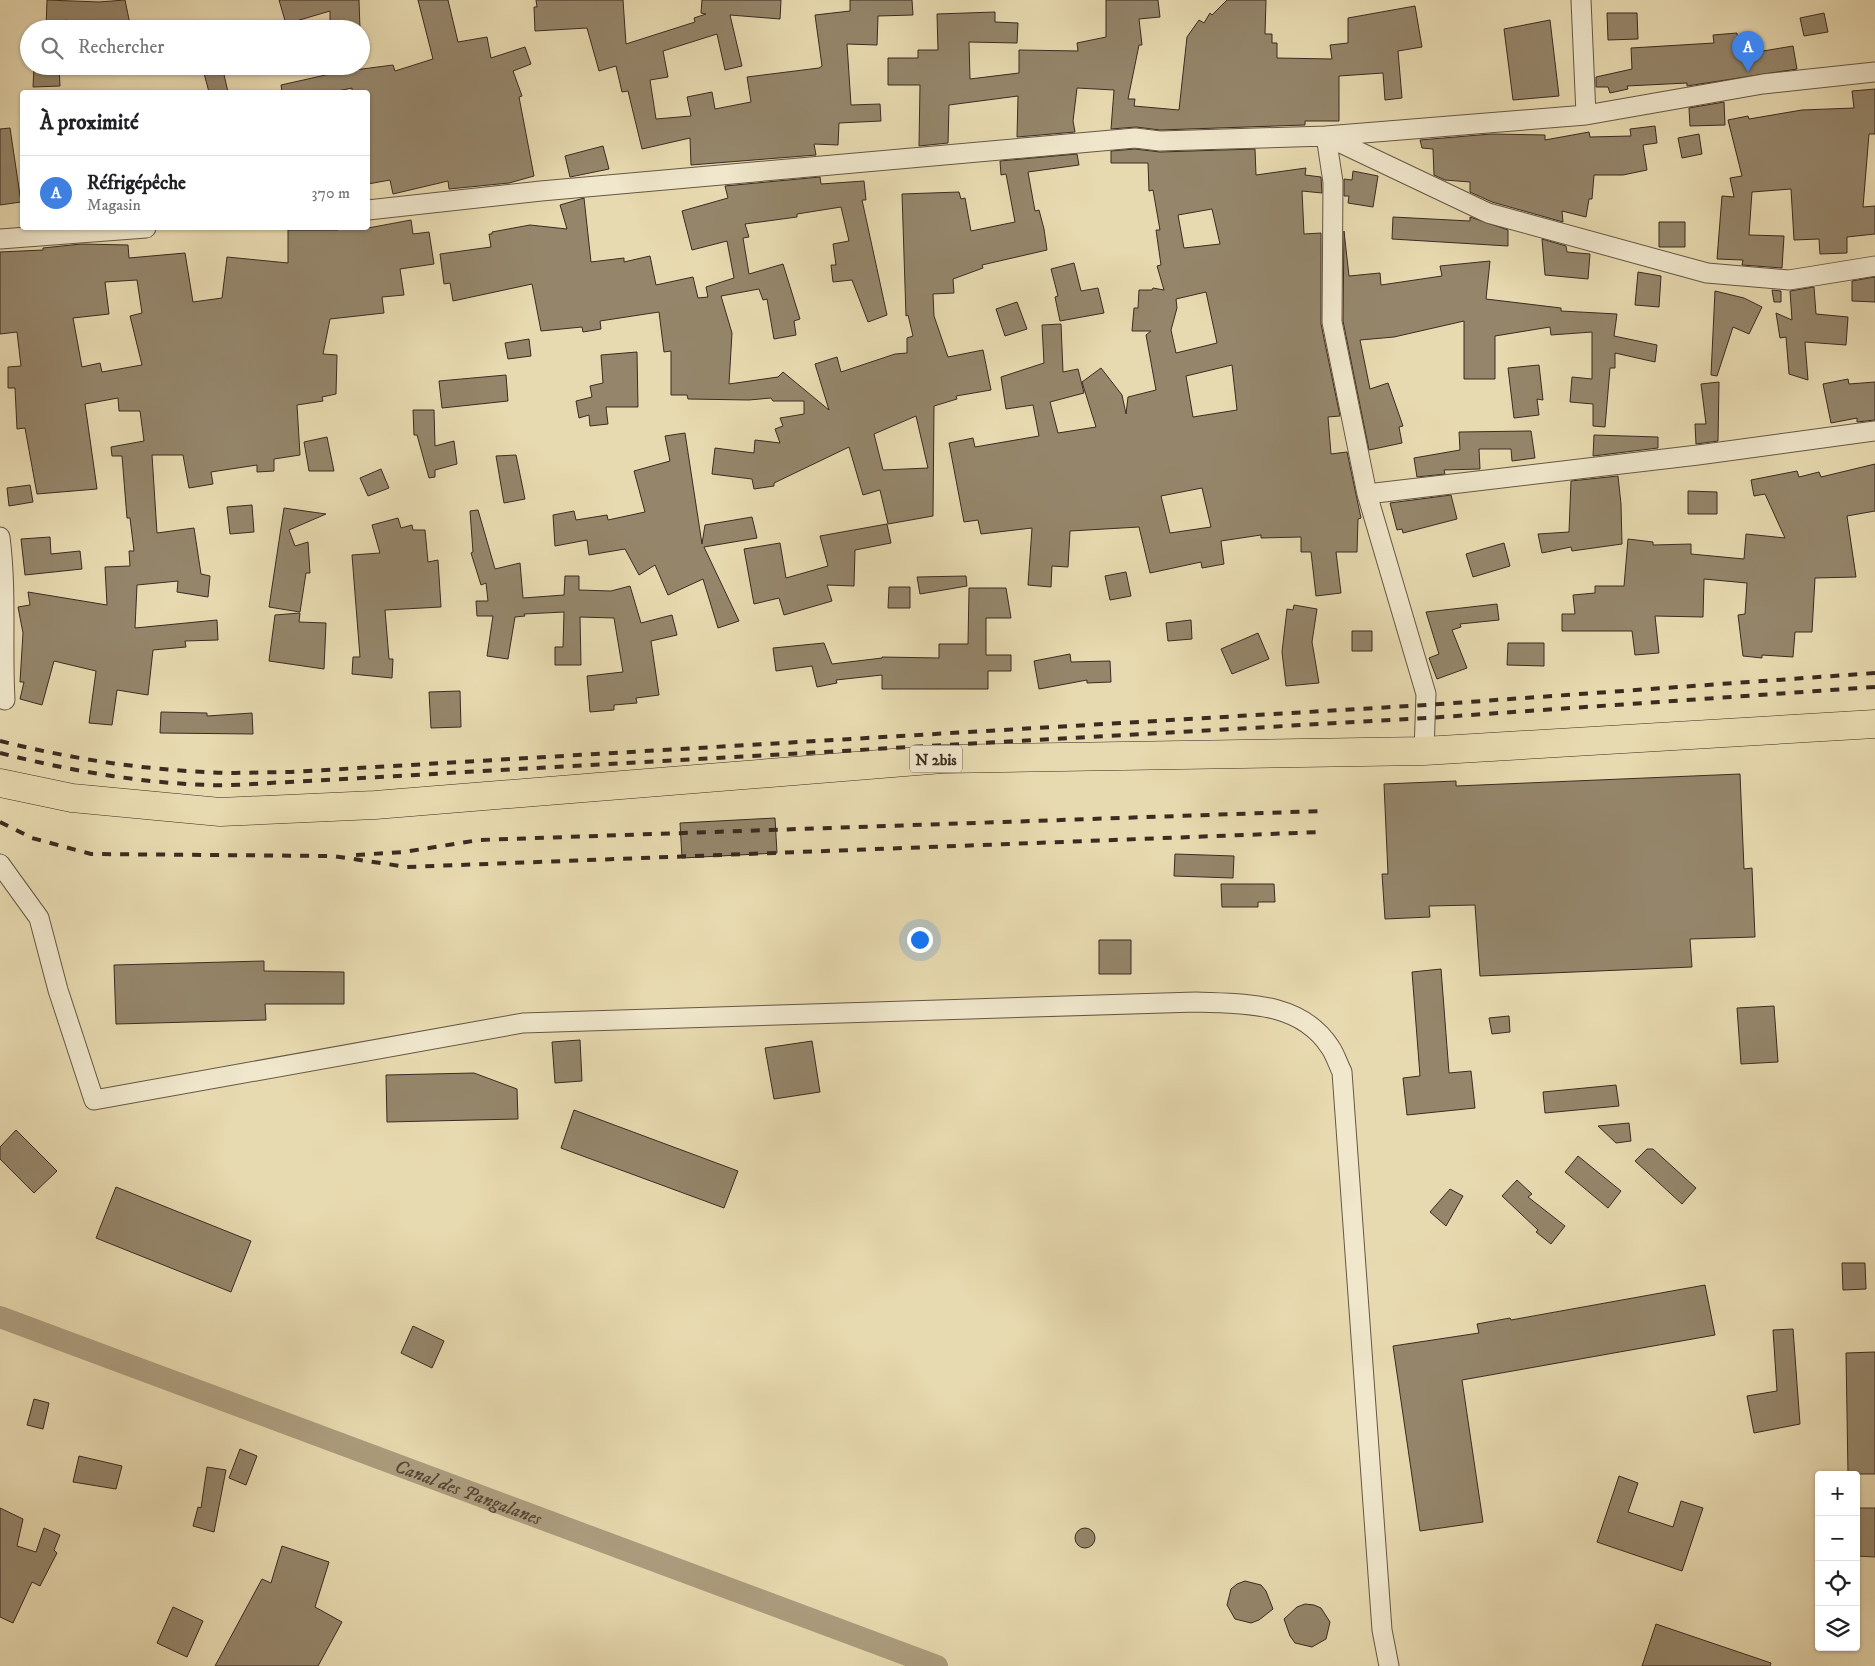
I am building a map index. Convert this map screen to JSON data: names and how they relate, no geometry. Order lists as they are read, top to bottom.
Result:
{
  "streets": {
    "main road": ["N 2bis"]
  },
  "water": ["Canal des Pangalanes"],
  "page": {
    "search": "Rechercher",
    "pins": "A",
    "heading": "À proximité",
    "list": [
      {
        "mark": "A",
        "name": "Réfrigépêche",
        "note": "Magasin",
        "value": "370 m"
      }
    ],
    "map_buttons": ["+", "−"]
  }
}
